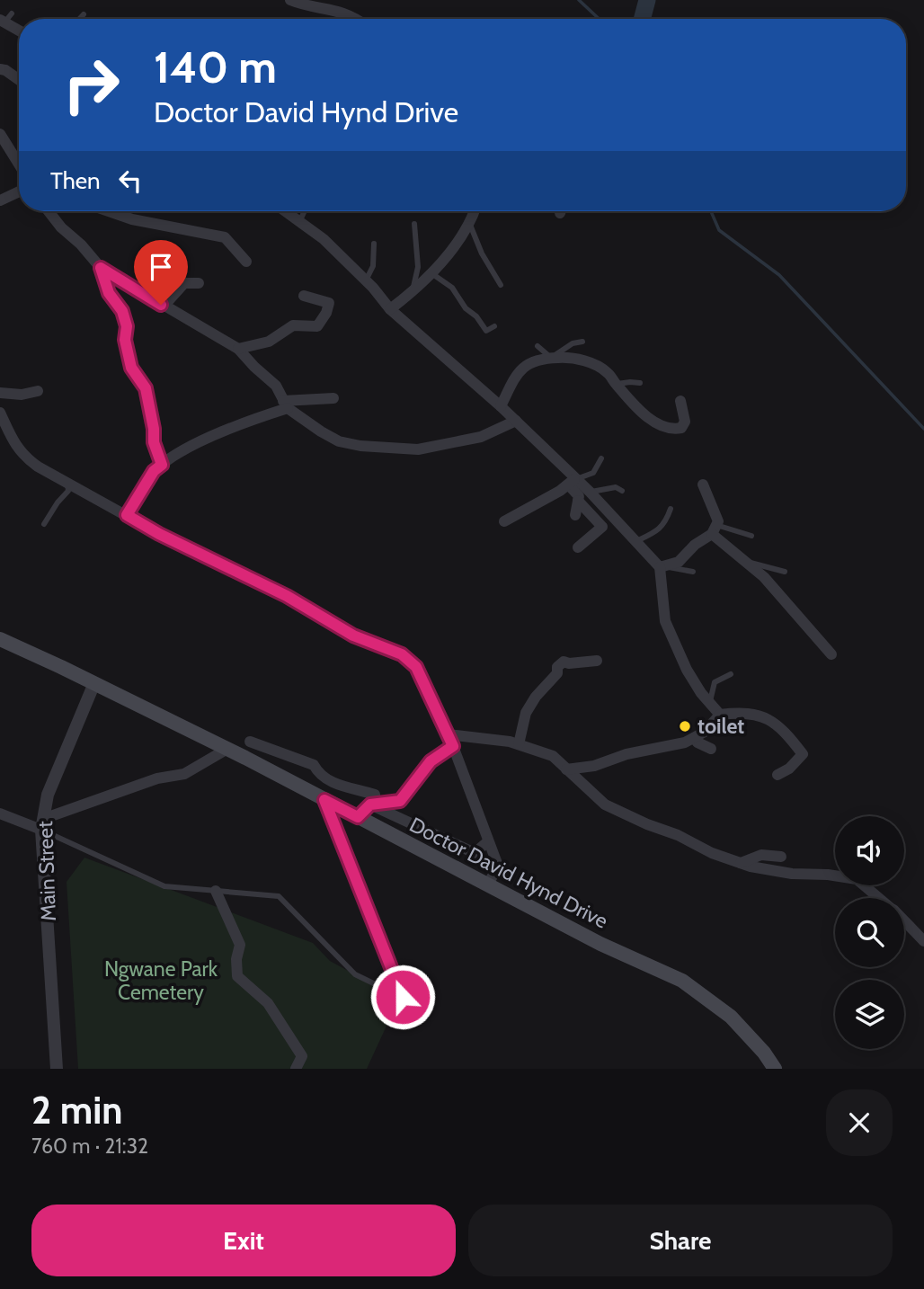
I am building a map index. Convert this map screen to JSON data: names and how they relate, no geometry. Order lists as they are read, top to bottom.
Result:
{
  "streets": {
    "main road": ["Doctor David Hynd Drive"],
    "street": ["Main Street"]
  },
  "crossings": [
    ["Main Street", "Doctor David Hynd Drive"]
  ],
  "parks": ["Ngwane Park Cemetery"],
  "places": ["toilet"],
  "page": {
    "turn": ["140 m", "Doctor David Hynd Drive"],
    "then": "Then",
    "heading": ["2 min", "760 m · 21:32"],
    "buttons": ["Exit", "Share"]
  }
}
